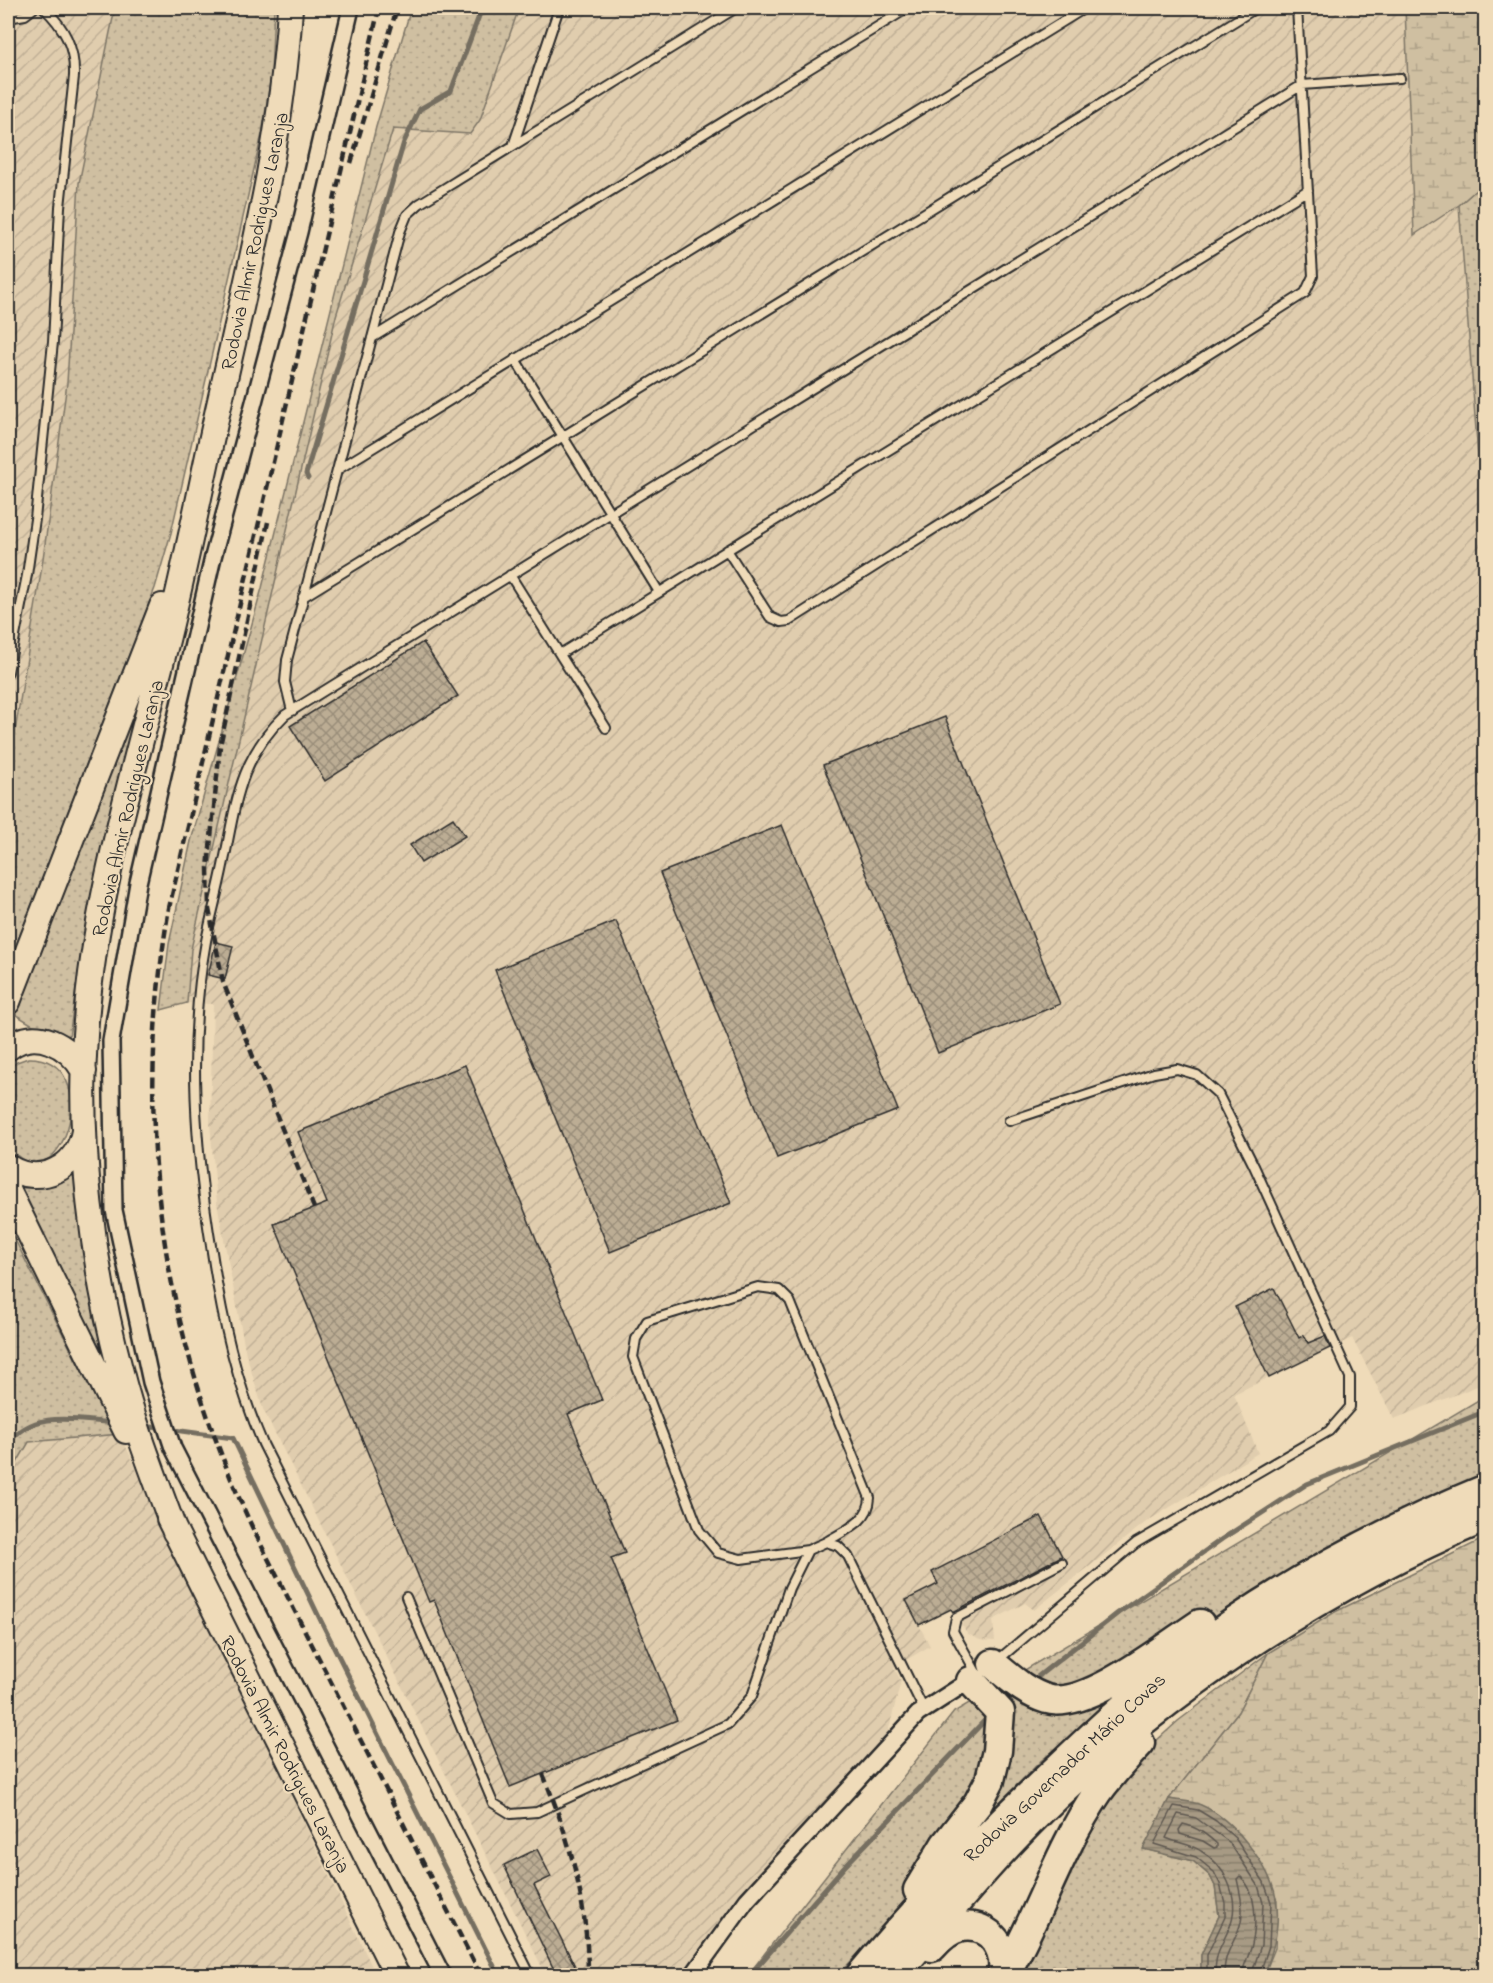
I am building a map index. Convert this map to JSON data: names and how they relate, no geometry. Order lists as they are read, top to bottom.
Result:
{
  "streets": {
    "highway": ["Rodovia Governador Mário Covas"],
    "main road": ["Rodovia Almir Rodrigues Laranja"]
  }
}
